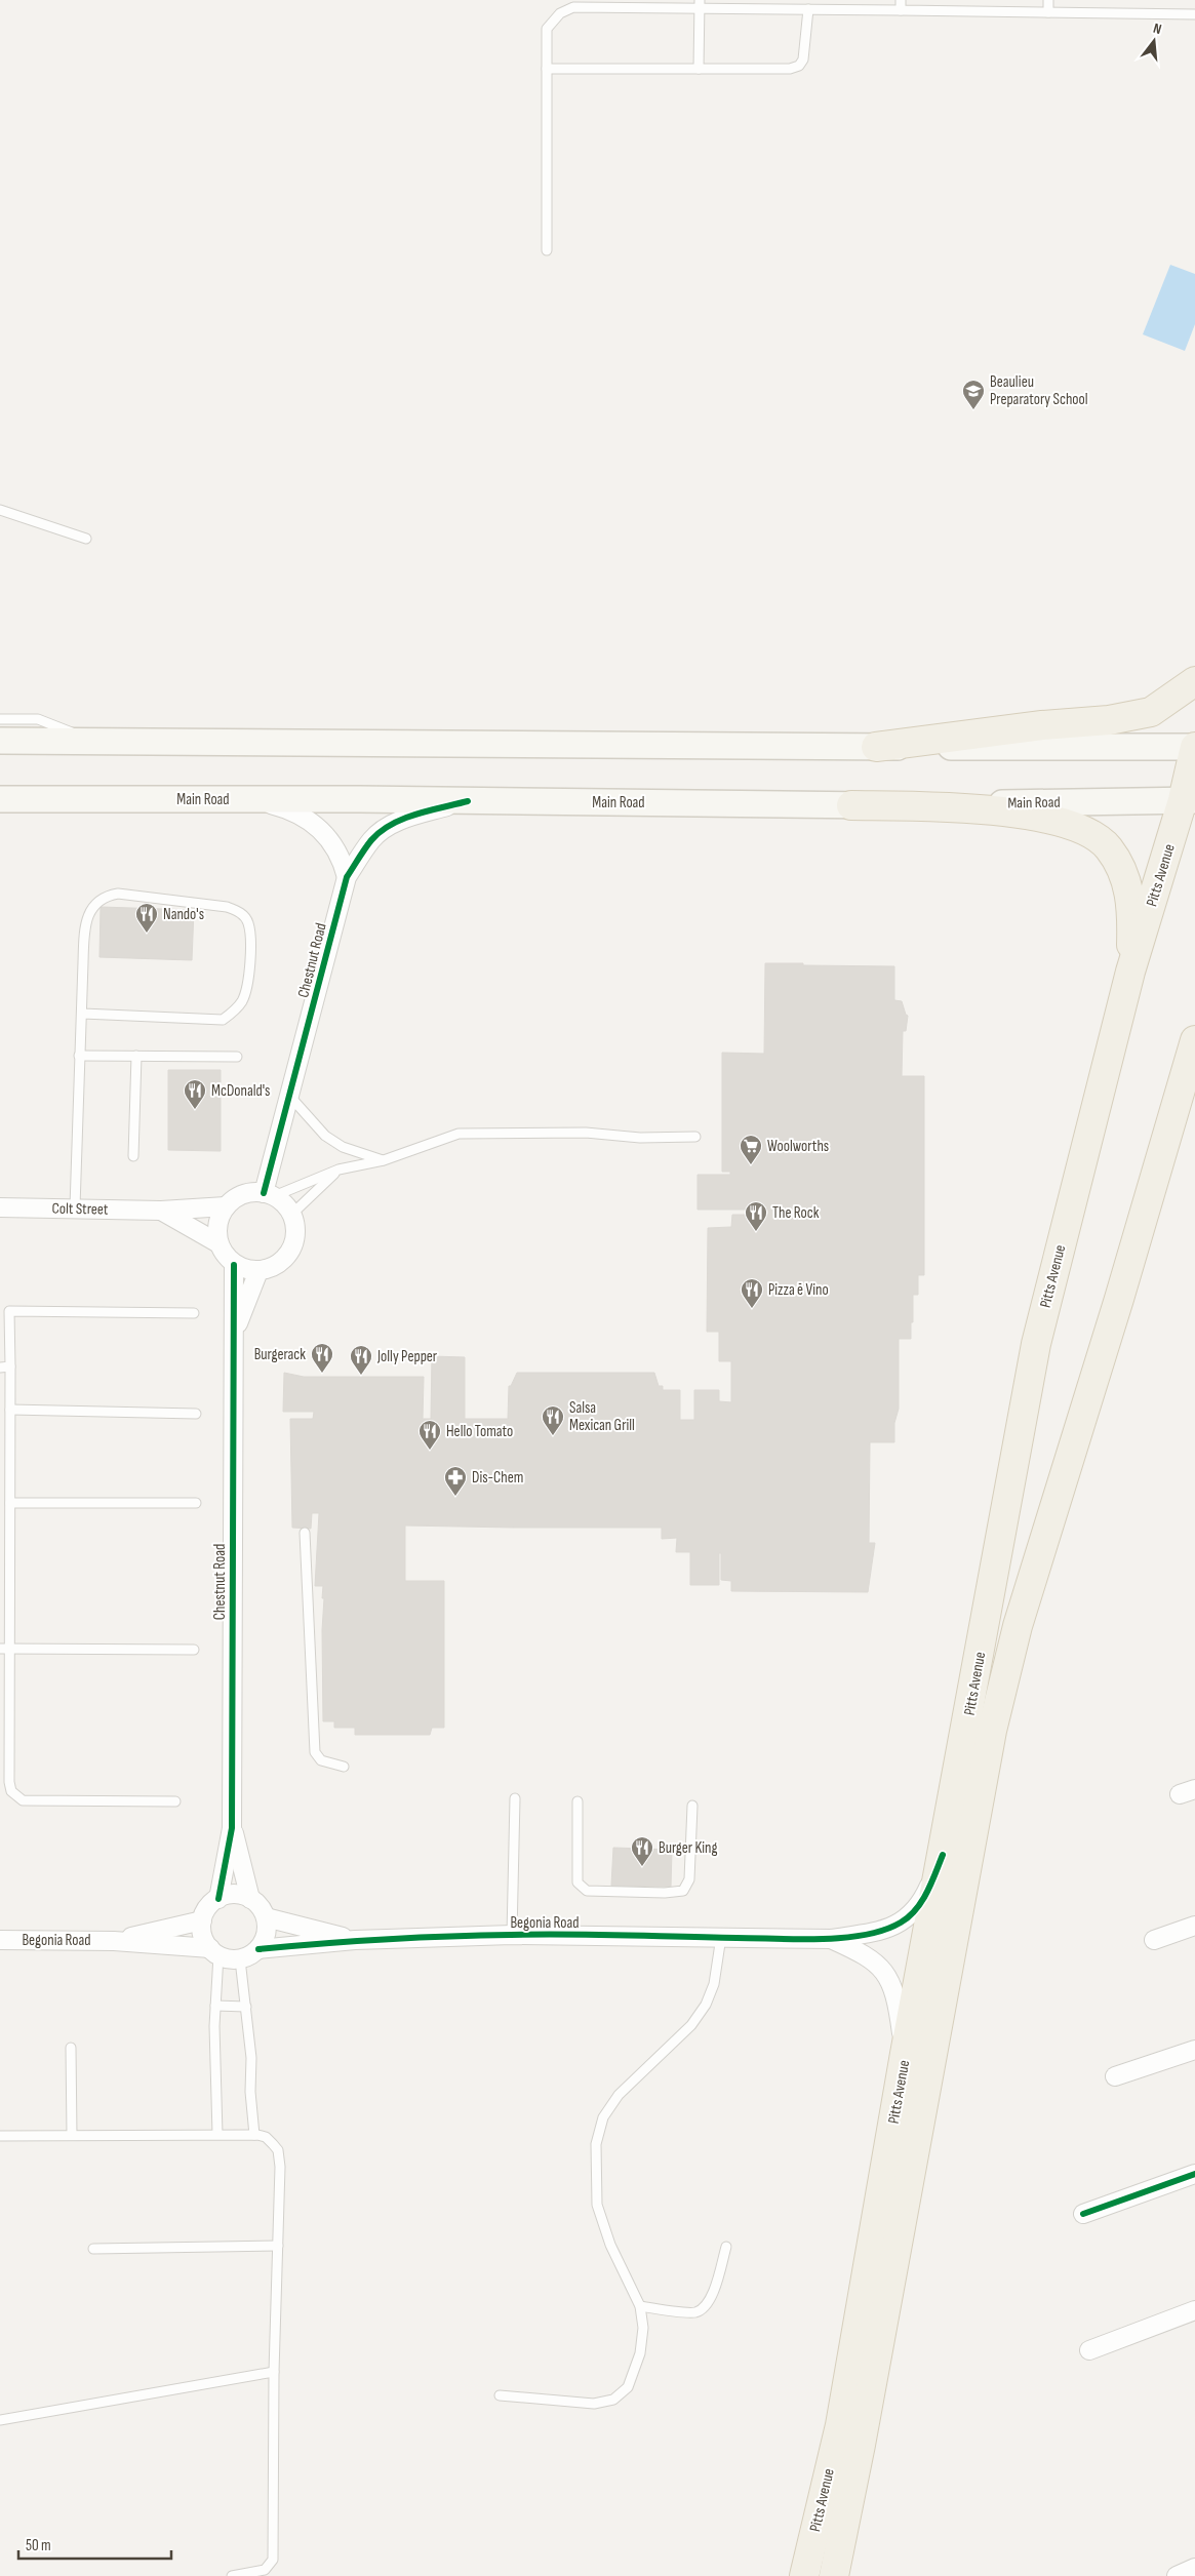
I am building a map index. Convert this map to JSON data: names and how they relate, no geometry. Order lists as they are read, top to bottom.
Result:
{
  "streets": {
    "main road": ["Main Road", "Pitts Avenue"],
    "street": ["Chestnut Road", "Colt Street", "Begonia Road"]
  },
  "crossings": [
    ["Main Road", "Pitts Avenue"],
    ["Main Road", "Chestnut Road"],
    ["Chestnut Road", "Colt Street"],
    ["Chestnut Road", "Begonia Road"]
  ],
  "places": {
    "school or university": ["Beaulieu Preparatory School"],
    "restaurant": [
      "Nando's",
      "McDonald's",
      "The Rock",
      "Pizza ē Vino",
      "Burgerack",
      "Jolly Pepper",
      "Salsa Mexican Grill",
      "Hello Tomato",
      "Burger King"
    ],
    "supermarket": ["Woolworths"],
    "pharmacy": ["Dis-Chem"]
  },
  "scale_bar": "50 m",
  "north": "top"
}
